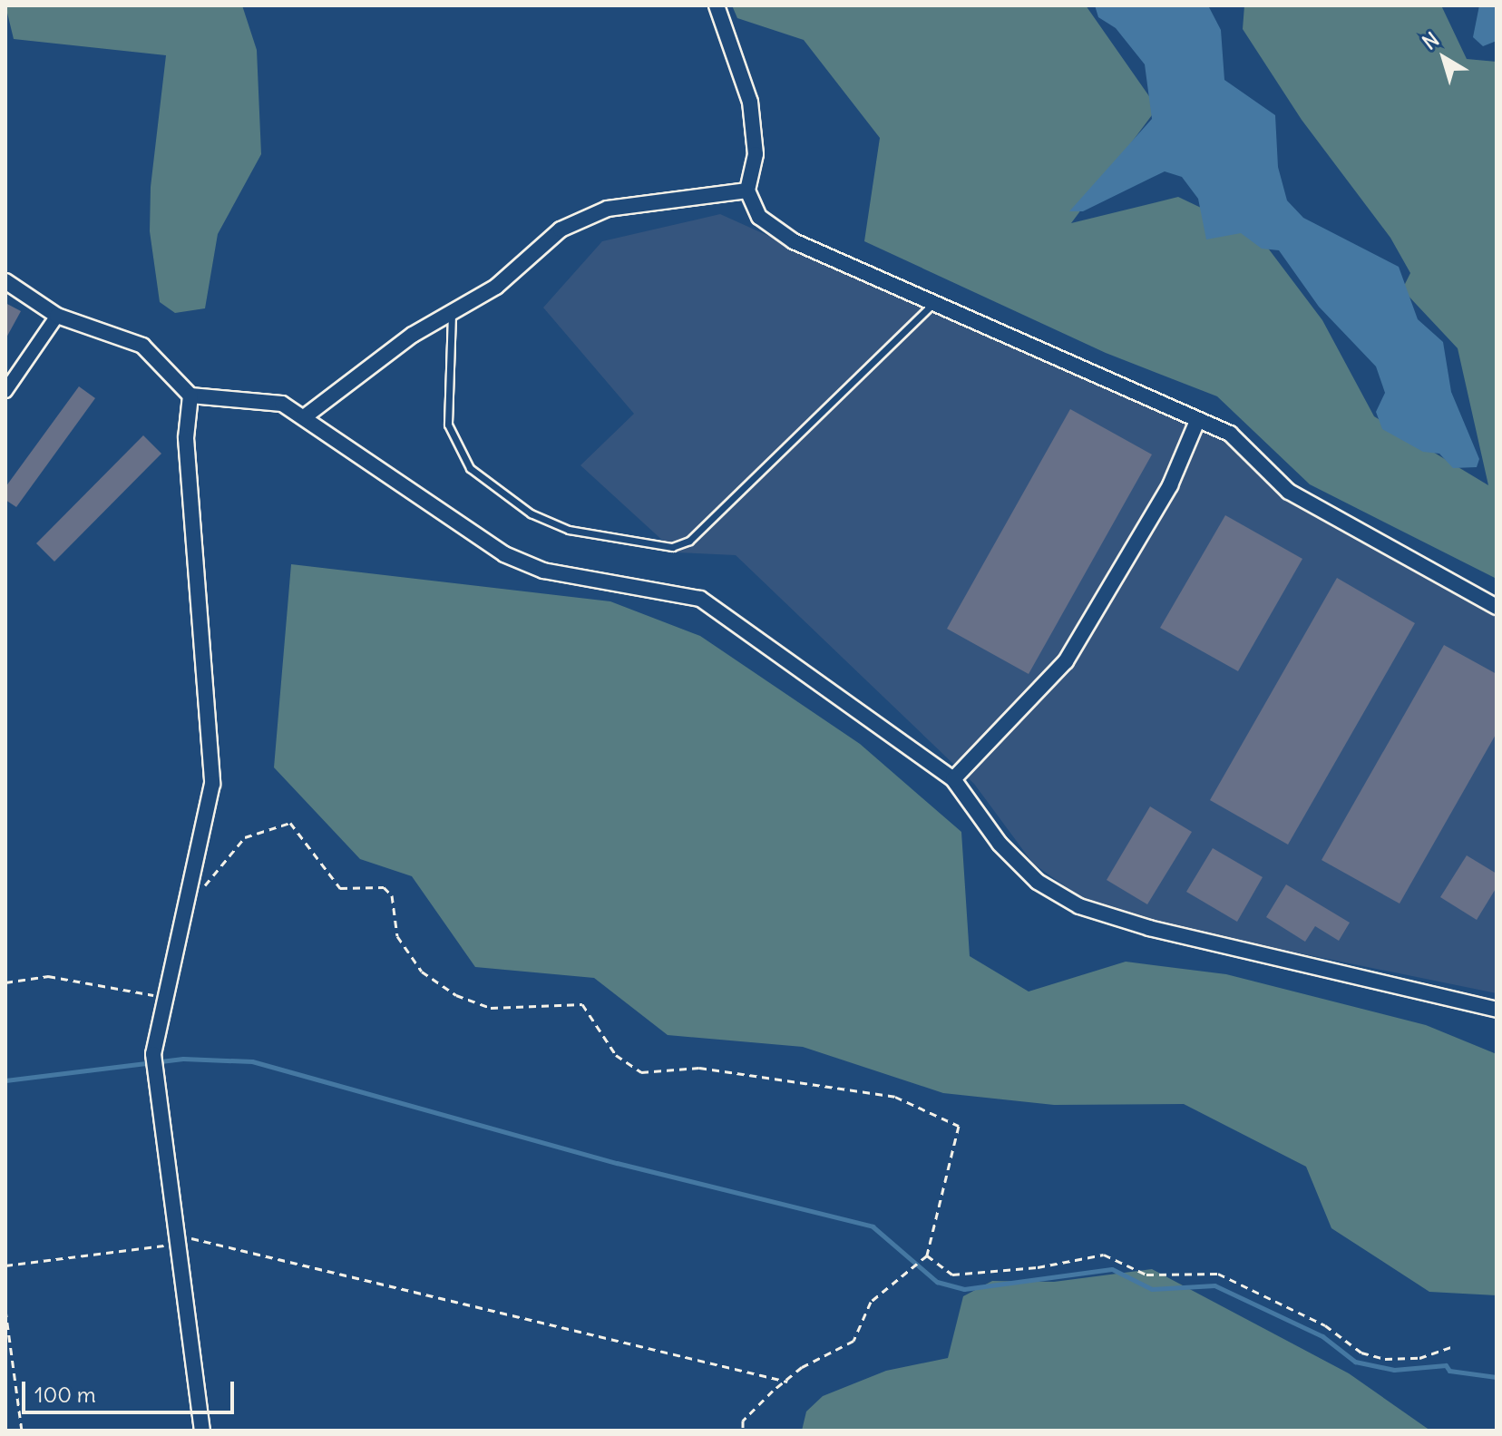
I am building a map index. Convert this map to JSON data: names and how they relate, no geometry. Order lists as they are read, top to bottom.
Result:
{
  "scale_bar": "100 m",
  "north": "top left"
}
